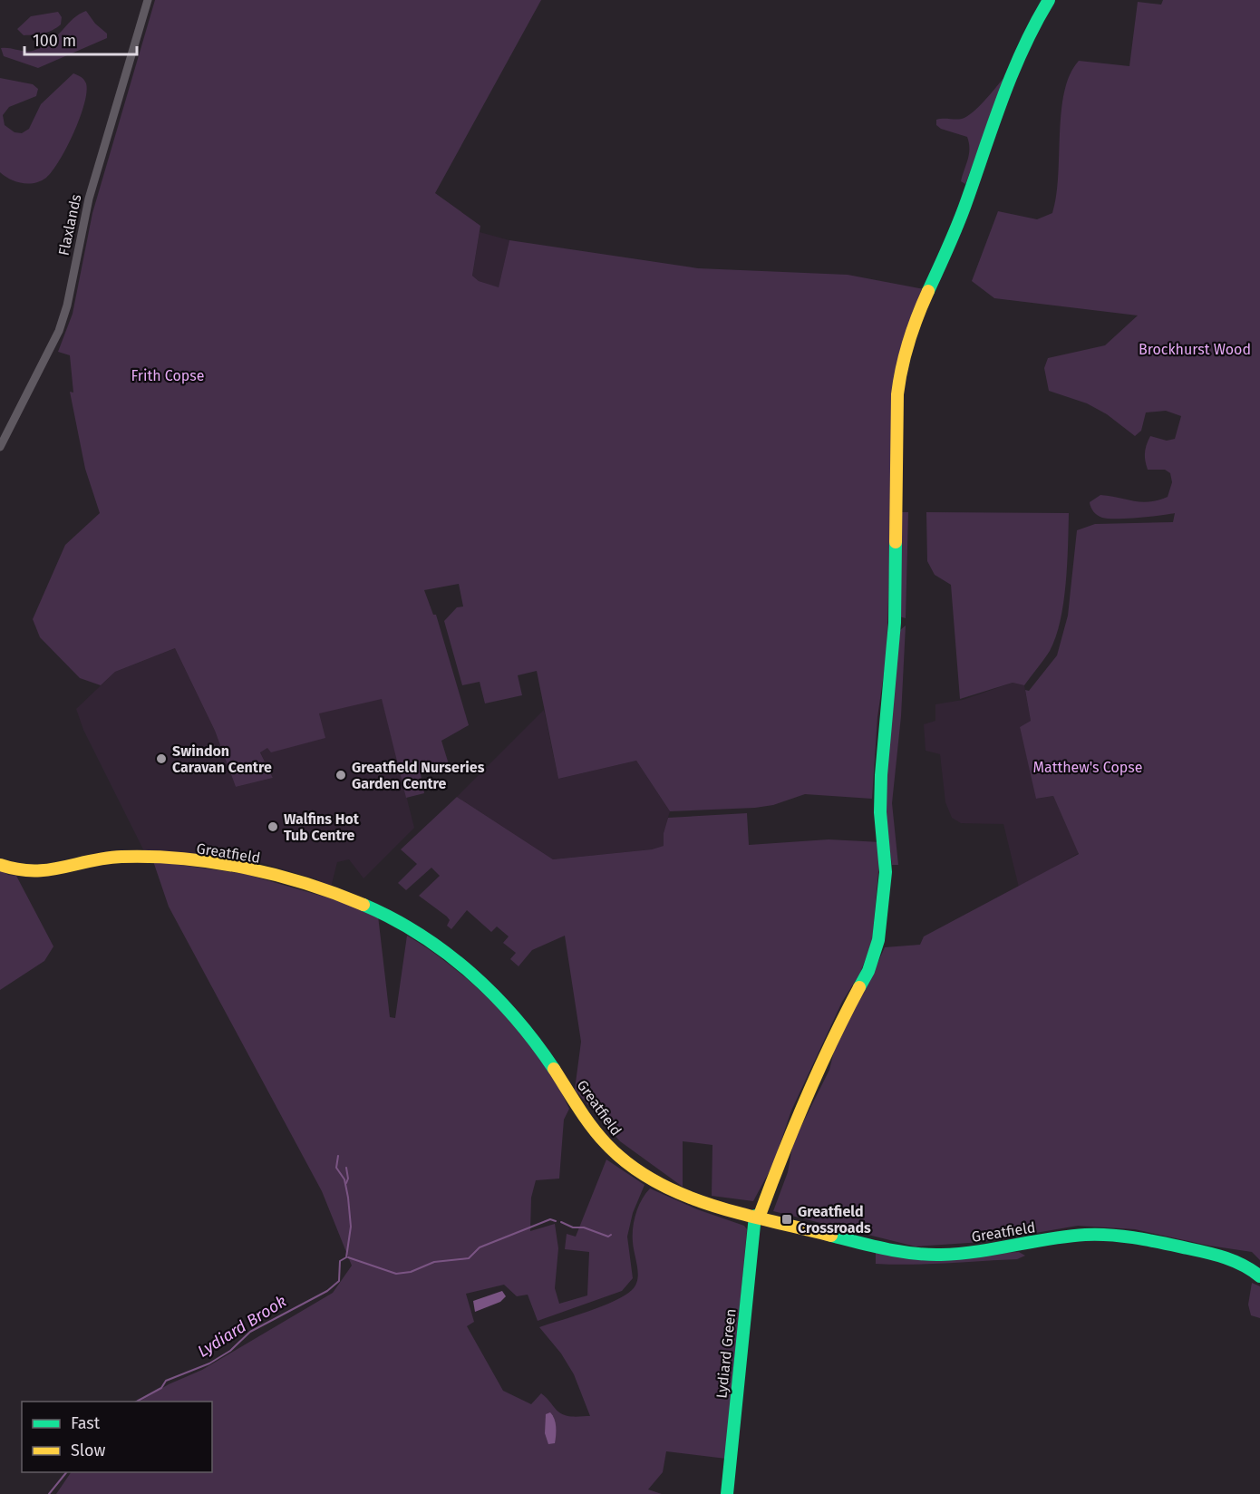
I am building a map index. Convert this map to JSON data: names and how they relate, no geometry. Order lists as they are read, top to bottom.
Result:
{
  "streets": {
    "street": ["Flaxlands", "Greatfield", "Lydiard Green"]
  },
  "crossings": [
    ["Greatfield", "Lydiard Green"]
  ],
  "water": ["Lydiard Brook"],
  "parks": ["Brockhurst Wood", "Frith Copse", "Matthew's Copse"],
  "places": {
    "other": ["Swindon Caravan Centre", "Greatfield Nurseries Garden Centre", "Walfins Hot Tub Centre"],
    "transit": ["Greatfield Crossroads"]
  },
  "legend": ["Fast", "Slow"],
  "scale_bar": "100 m"
}
